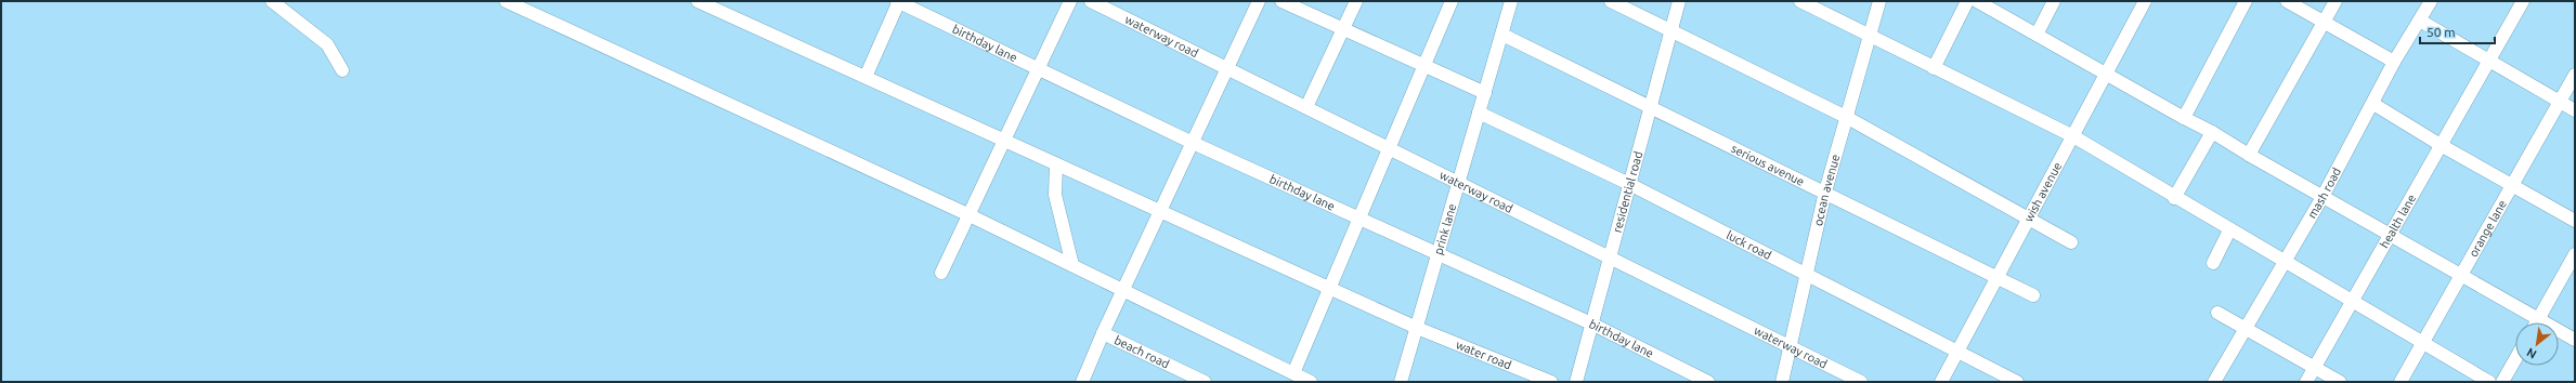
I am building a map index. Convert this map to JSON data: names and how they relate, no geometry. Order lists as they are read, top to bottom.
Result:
{
  "streets": {
    "street": [
      "waterway road",
      "birthday lane",
      "serious avenue",
      "ocean avenue",
      "residential road",
      "wish avenue",
      "mash road",
      "health lane",
      "prink lane",
      "orange lane",
      "luck road",
      "beach road",
      "water road"
    ]
  },
  "crossings": [
    ["waterway road", "ocean avenue"],
    ["waterway road", "residential road"],
    ["waterway road", "prink lane"],
    ["birthday lane", "residential road"],
    ["birthday lane", "prink lane"],
    ["serious avenue", "ocean avenue"],
    ["serious avenue", "residential road"],
    ["serious avenue", "wish avenue"],
    ["serious avenue", "prink lane"],
    ["ocean avenue", "luck road"],
    ["residential road", "luck road"],
    ["wish avenue", "luck road"],
    ["prink lane", "luck road"],
    ["prink lane", "water road"]
  ],
  "scale_bar": "50 m",
  "north": "bottom left"
}
